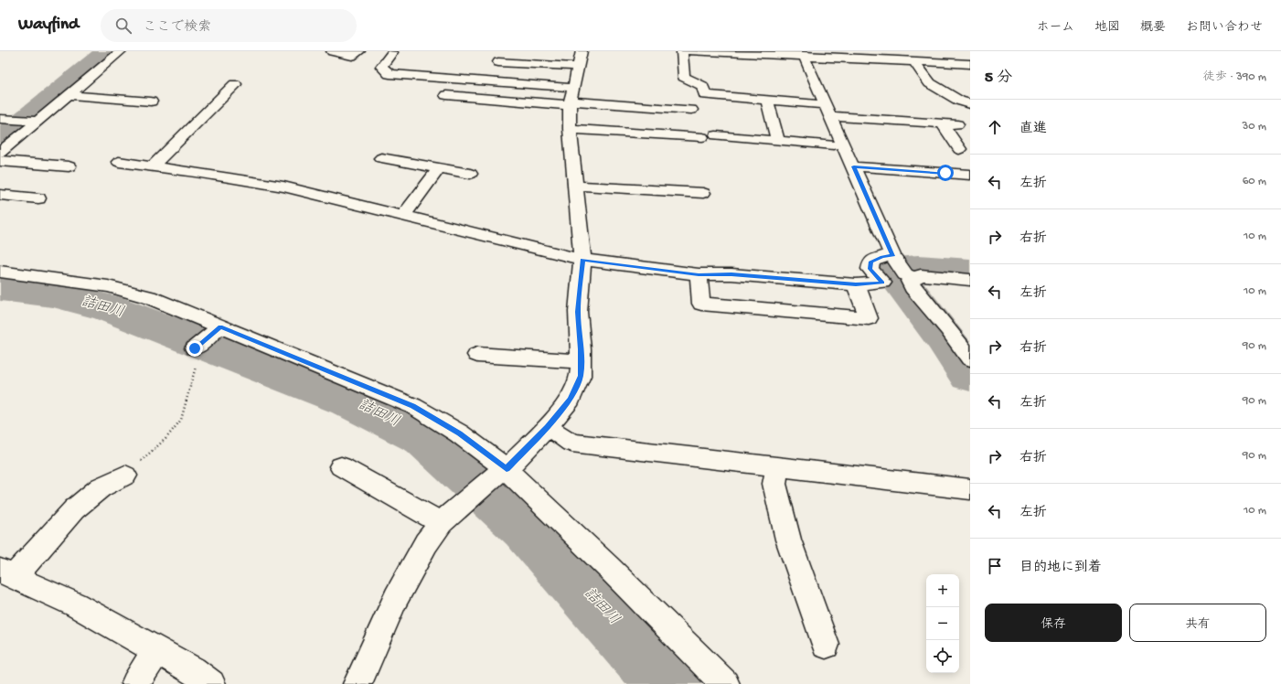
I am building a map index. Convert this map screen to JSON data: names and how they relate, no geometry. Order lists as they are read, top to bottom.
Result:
{
  "water": ["詰田川"],
  "page": {
    "header": "Wayfind",
    "search": "ここで検索",
    "nav": [
      "ホーム",
      "地図",
      "概要",
      "お問い合わせ"
    ],
    "heading": ["5 分", "徒歩 · 390 m"],
    "list": [
      ["直進", "30 m"],
      ["左折", "60 m"],
      ["右折", "10 m"],
      ["左折", "10 m"],
      ["右折", "90 m"],
      ["左折", "90 m"],
      ["右折", "90 m"],
      ["左折", "10 m"],
      "目的地に到着"
    ],
    "map_buttons": ["+", "−"],
    "buttons": ["保存", "共有"]
  }
}
